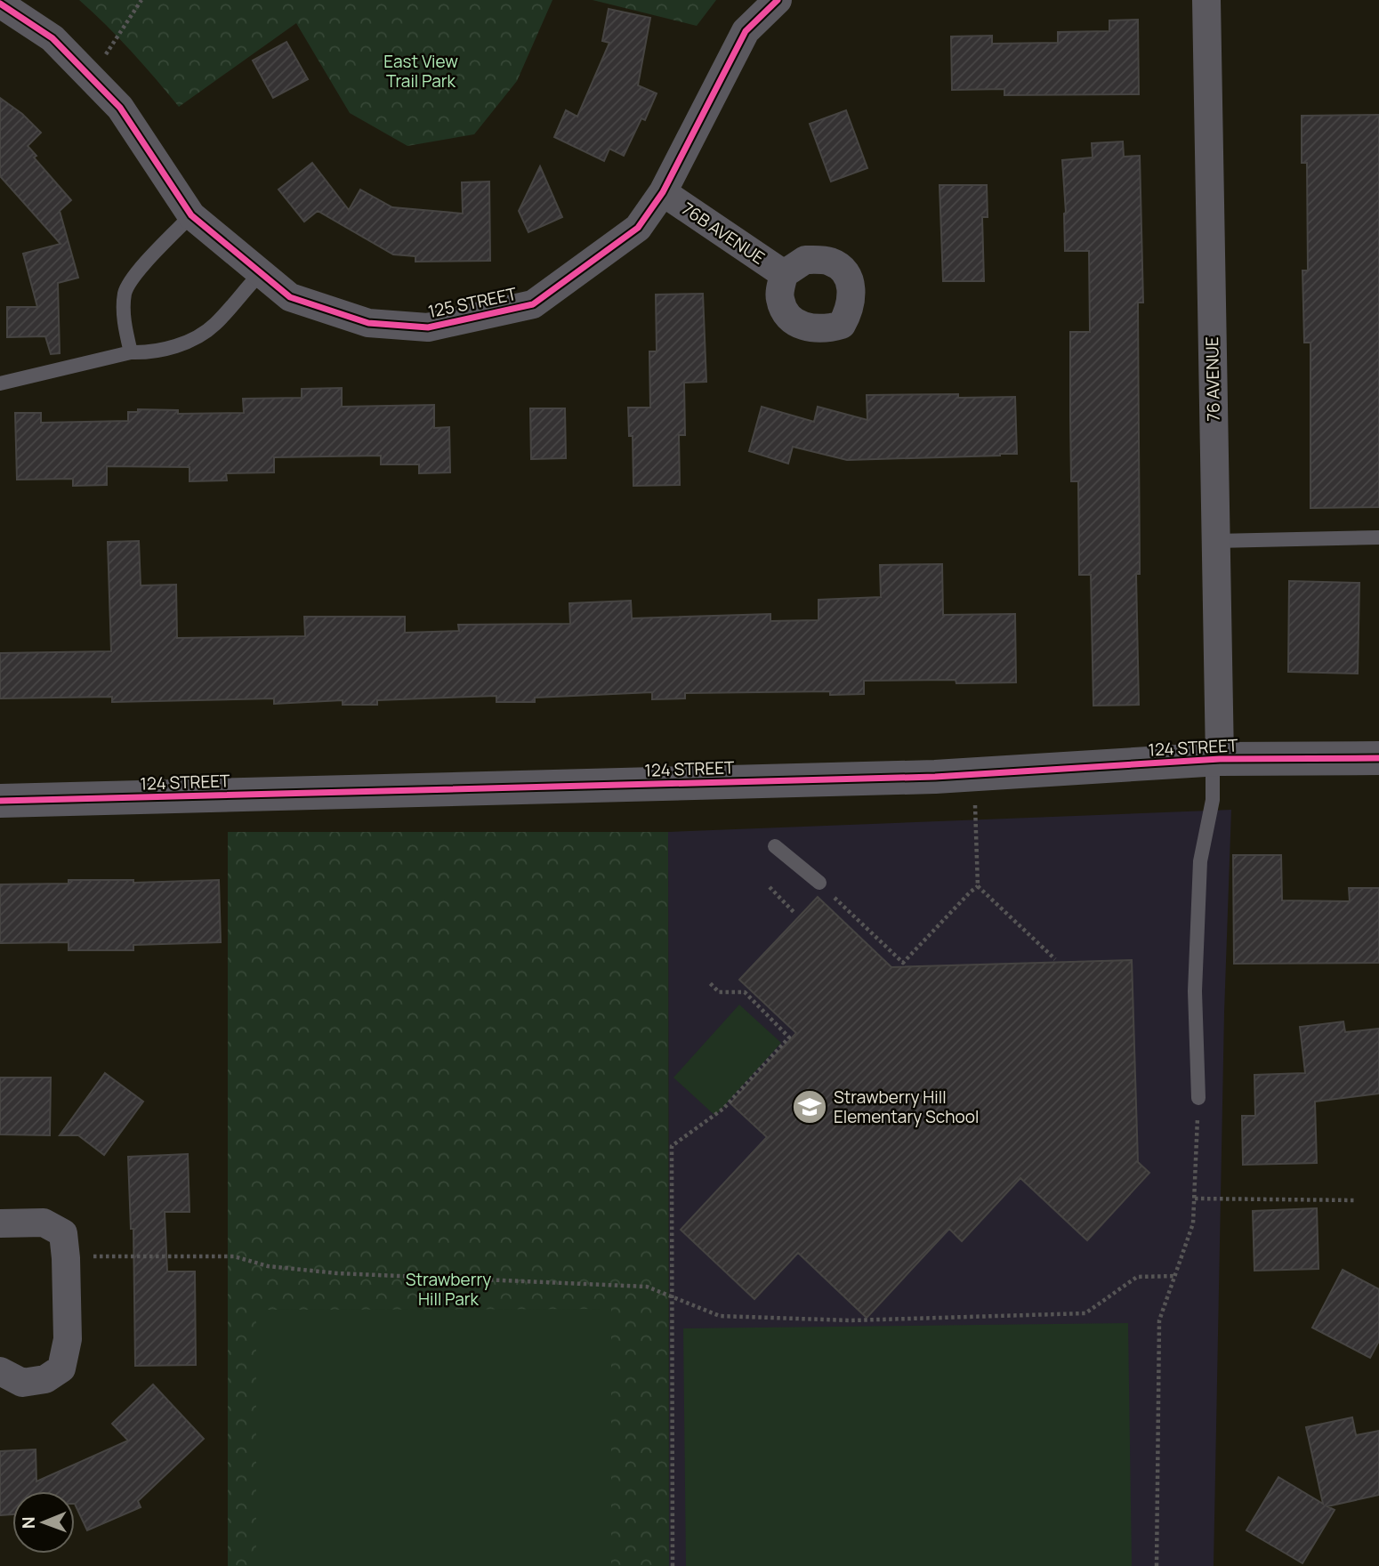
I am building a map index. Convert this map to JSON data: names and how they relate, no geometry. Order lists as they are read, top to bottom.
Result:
{
  "streets": {
    "street": [
      "76B AVENUE",
      "125 STREET",
      "76 AVENUE",
      "124 STREET"
    ]
  },
  "crossings": [
    ["76B AVENUE", "125 STREET"],
    ["76 AVENUE", "124 STREET"]
  ],
  "parks": ["East View Trail Park", "Strawberry Hill Park"],
  "places": {
    "school or university": ["Strawberry Hill Elementary School"]
  },
  "north": "left"
}
